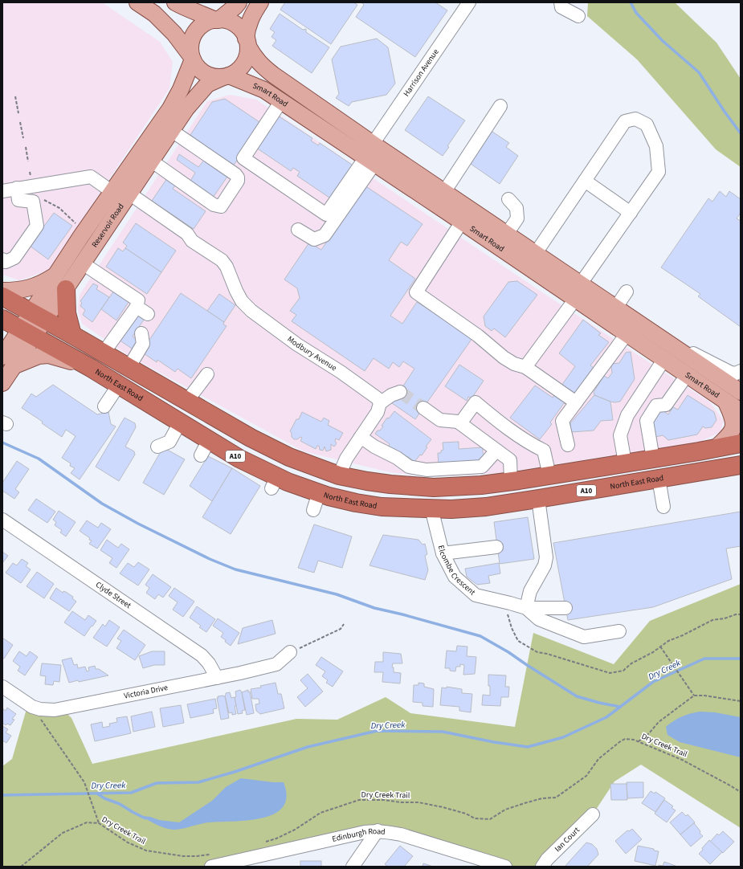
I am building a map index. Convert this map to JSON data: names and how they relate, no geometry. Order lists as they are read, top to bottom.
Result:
{
  "streets": {
    "highway": ["North East Road", "A10"],
    "main road": ["Smart Road", "Reservoir Road"],
    "street": [
      "Harrison Avenue",
      "Modbury Avenue",
      "Elcombe Crescent",
      "Clyde Street",
      "Victoria Drive",
      "Edinburgh Road",
      "Ian Court"
    ],
    "path": ["Dry Creek Trail"]
  },
  "crossings": [
    ["Harrison Avenue", "Smart Road"],
    ["Smart Road", "Reservoir Road"],
    ["Reservoir Road", "Modbury Avenue"],
    ["Reservoir Road", "North East Road"],
    ["North East Road", "Elcombe Crescent"],
    ["Clyde Street", "Victoria Drive"]
  ],
  "water": ["Dry Creek"]
}
